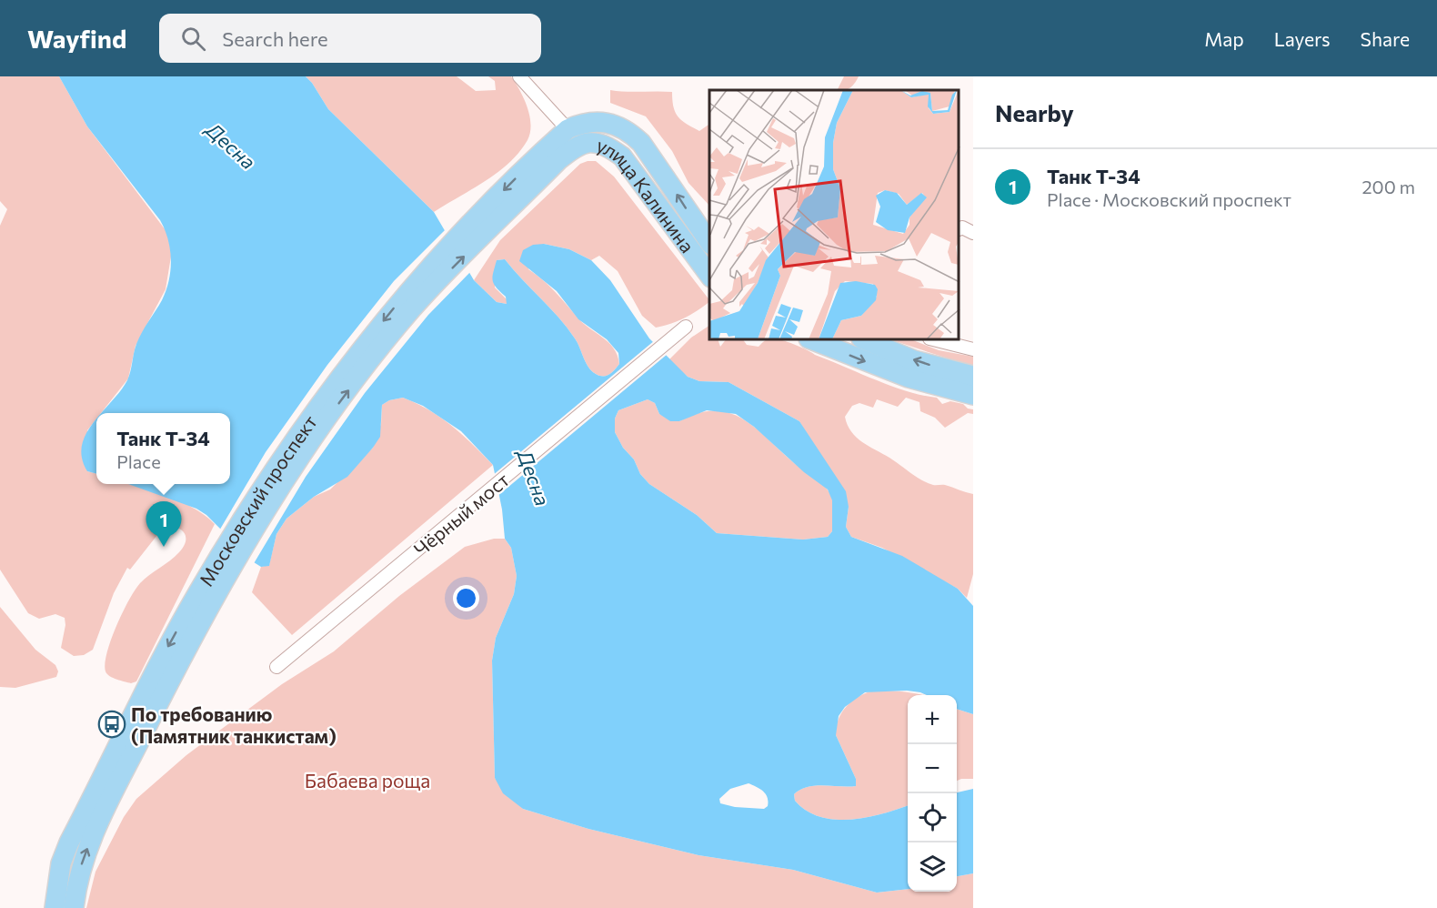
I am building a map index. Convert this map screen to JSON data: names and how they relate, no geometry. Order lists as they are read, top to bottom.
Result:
{
  "streets": {
    "main road": ["улица Калинина", "Московский проспект"],
    "street": ["Чёрный мост"]
  },
  "crossings": [
    ["улица Калинина", "Московский проспект"]
  ],
  "one_way": ["улица Калинина"],
  "water": ["Десна"],
  "parks": ["Бабаева роща"],
  "places": {
    "bus stop": ["По требованию (Памятник танкистам)"]
  },
  "page": {
    "header": "Wayfind",
    "search": "Search here",
    "nav": ["Map", "Layers", "Share"],
    "heading": "Nearby",
    "list": [
      {
        "mark": "1",
        "name": "Танк Т-34",
        "note": "Place · Московский проспект",
        "value": "200 m"
      }
    ],
    "popup": ["Танк Т-34", "Place"],
    "pins": "1",
    "map_buttons": ["+", "−"]
  }
}
